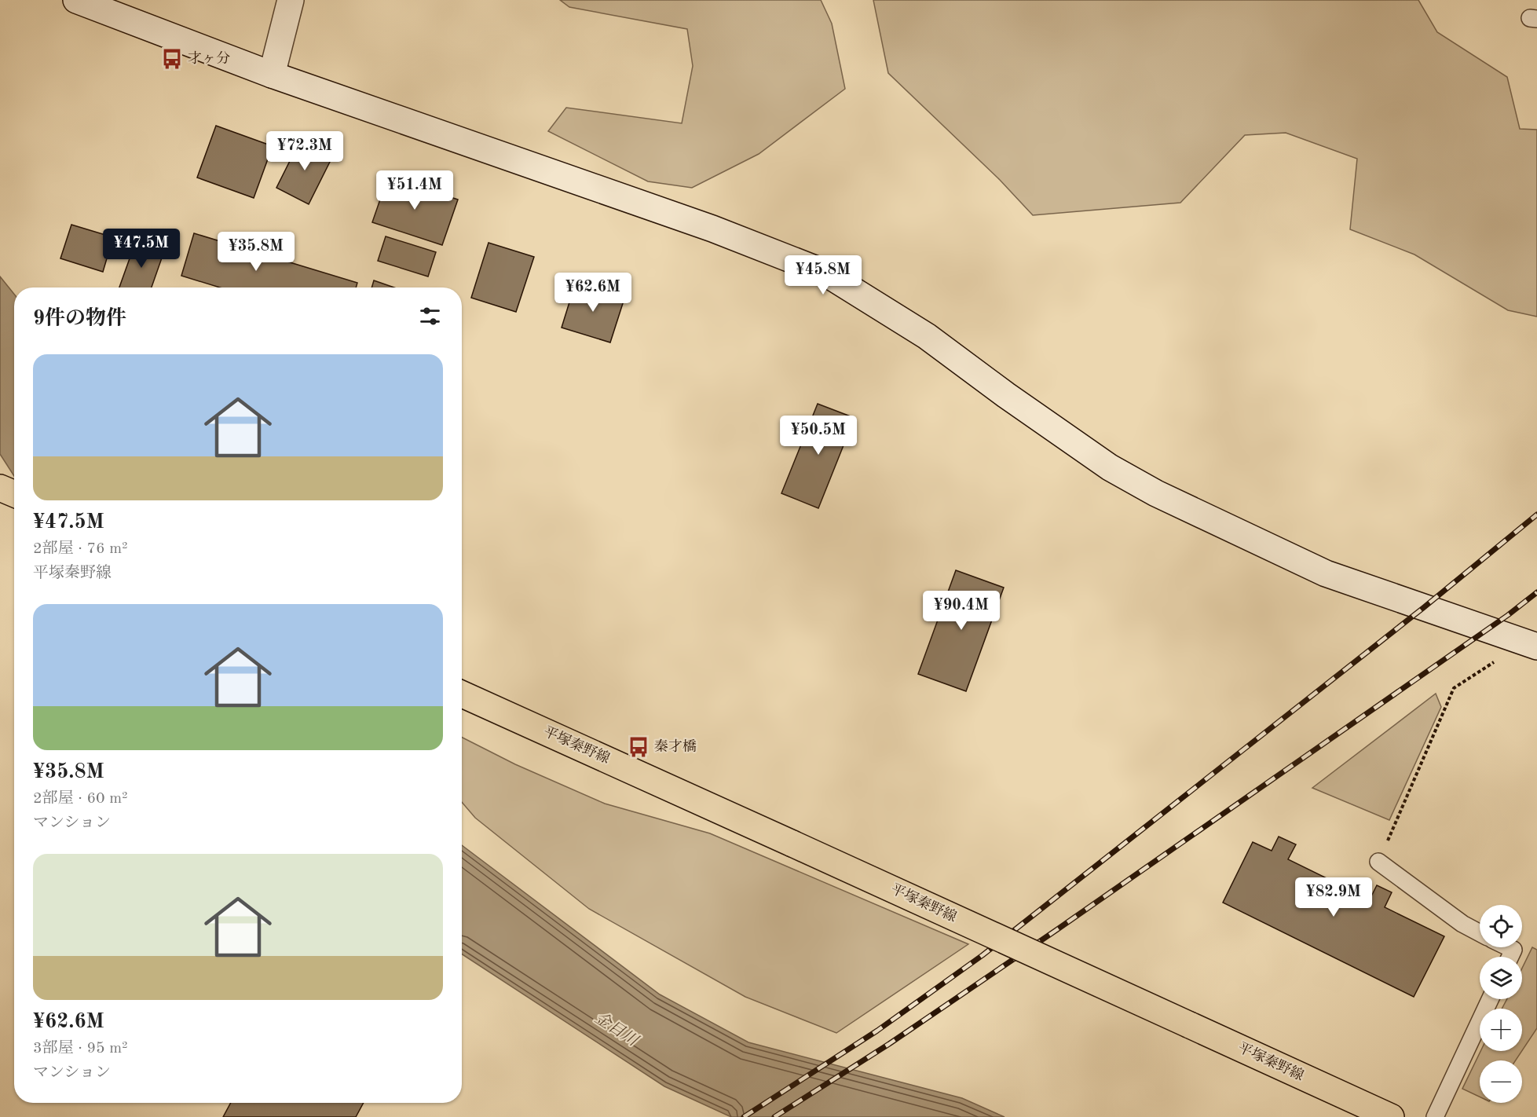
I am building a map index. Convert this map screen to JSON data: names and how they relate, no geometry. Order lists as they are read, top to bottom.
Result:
{
  "streets": {
    "main road": ["平塚秦野線"]
  },
  "water": ["金目川"],
  "places": {
    "bus stop": ["才ヶ分", "秦才橋"]
  },
  "page": {
    "price": [
      "¥72.3M",
      "¥51.4M",
      "¥47.5M",
      "¥35.8M",
      "¥45.8M",
      "¥62.6M",
      "¥50.5M",
      "¥90.4M",
      "¥82.9M"
    ],
    "heading": "9件の物件",
    "list": [
      {
        "name": "¥47.5M",
        "note": "2部屋 · 76 m² · 平塚秦野線"
      },
      {
        "name": "¥35.8M",
        "note": "2部屋 · 60 m² · マンション"
      },
      {
        "name": "¥62.6M",
        "note": "3部屋 · 95 m² · マンション"
      }
    ],
    "map_buttons": ["+", "−"]
  }
}
